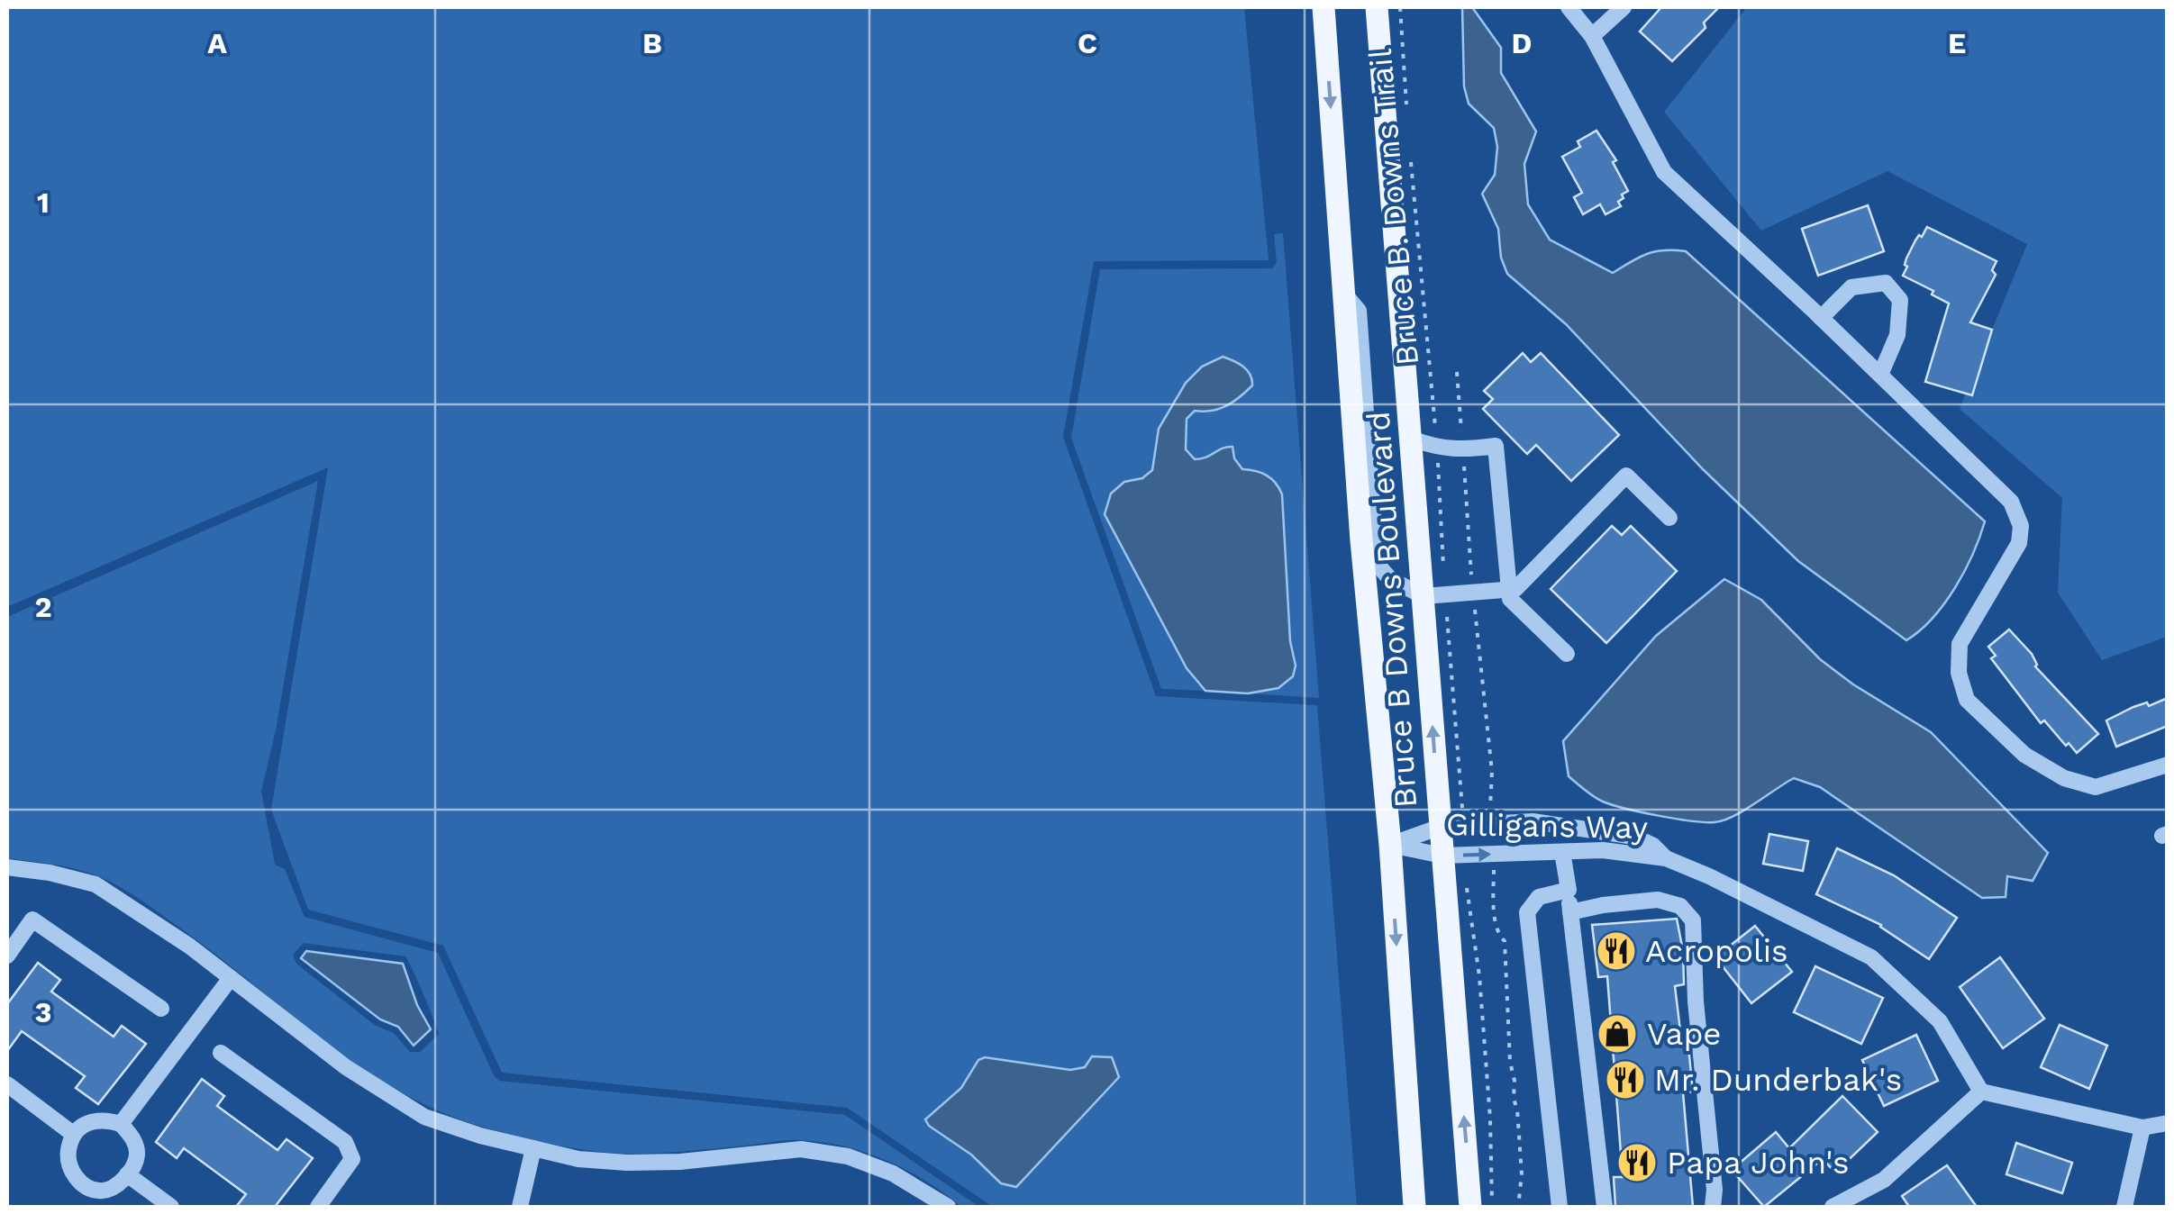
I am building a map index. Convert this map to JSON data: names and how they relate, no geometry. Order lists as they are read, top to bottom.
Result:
{
  "streets": {
    "main road": ["Bruce B Downs Boulevard"],
    "street": ["Gilligans Way"],
    "path": ["Bruce B. Downs Trail"]
  },
  "crossings": [
    ["Bruce B Downs Boulevard", "Gilligans Way"]
  ],
  "places": {
    "restaurant": ["Acropolis", "Mr. Dunderbak's", "Papa John's"],
    "shop": ["Vape"]
  },
  "grid": {
    "columns": [
      "A",
      "B",
      "C",
      "D",
      "E"
    ],
    "rows": ["1", "2", "3"]
  }
}
